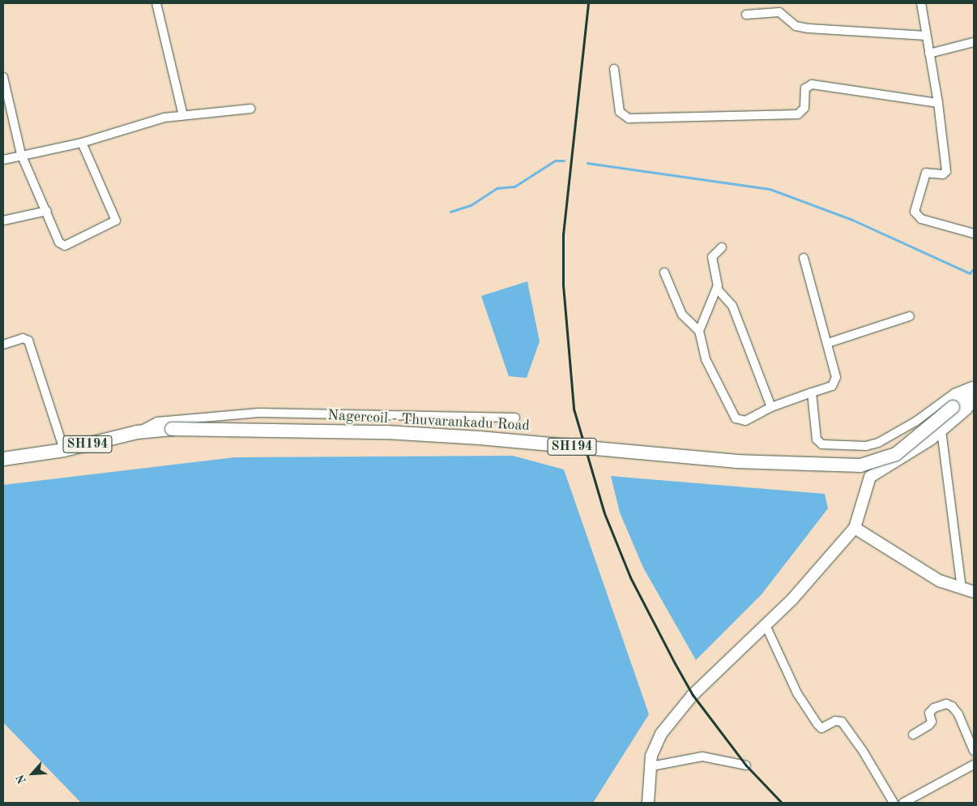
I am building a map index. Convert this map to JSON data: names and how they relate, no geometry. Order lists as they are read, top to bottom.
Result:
{
  "streets": {
    "main road": ["Nagercoil - Thuvarankadu Road", "SH194"]
  },
  "north": "bottom left"
}
